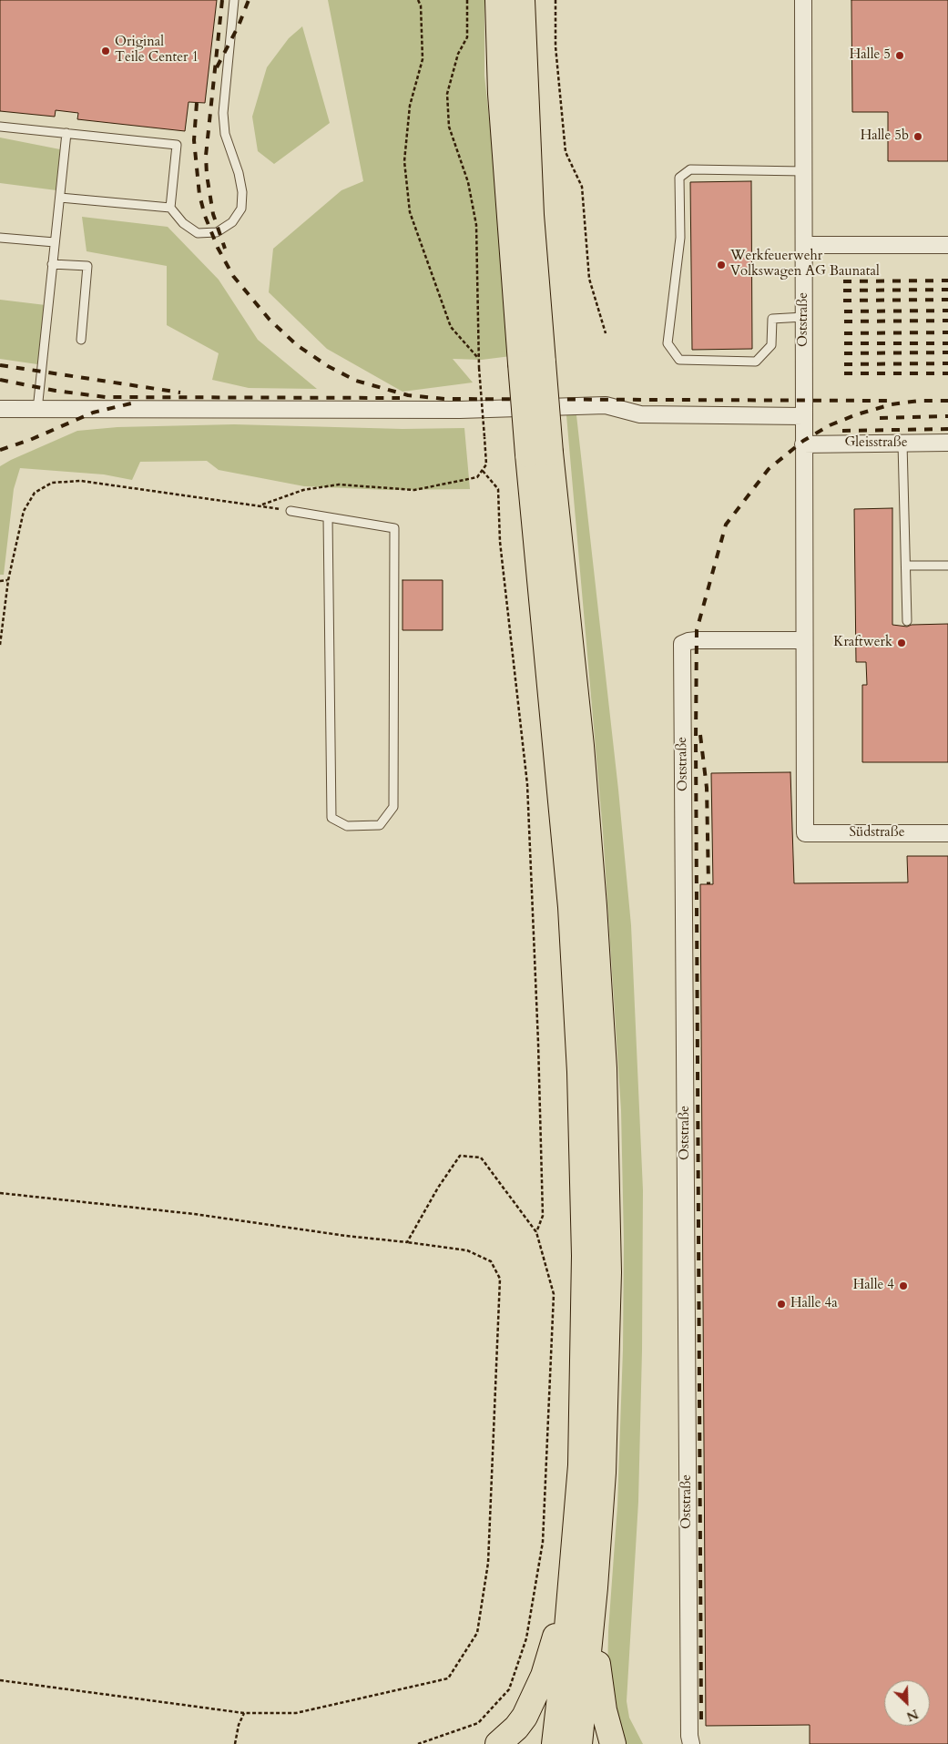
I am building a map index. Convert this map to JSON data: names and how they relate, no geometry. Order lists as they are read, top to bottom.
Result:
{
  "streets": {
    "street": ["Oststraße", "Gleisstraße", "Südstraße"]
  },
  "crossings": [
    ["Oststraße", "Gleisstraße"],
    ["Oststraße", "Südstraße"]
  ],
  "places": [
    "Original Teile Center 1",
    "Halle 5",
    "Halle 5b",
    "Werkfeuerwehr Volkswagen AG Baunatal",
    "Kraftwerk",
    "Halle 4",
    "Halle 4a"
  ],
  "north": "bottom right"
}
